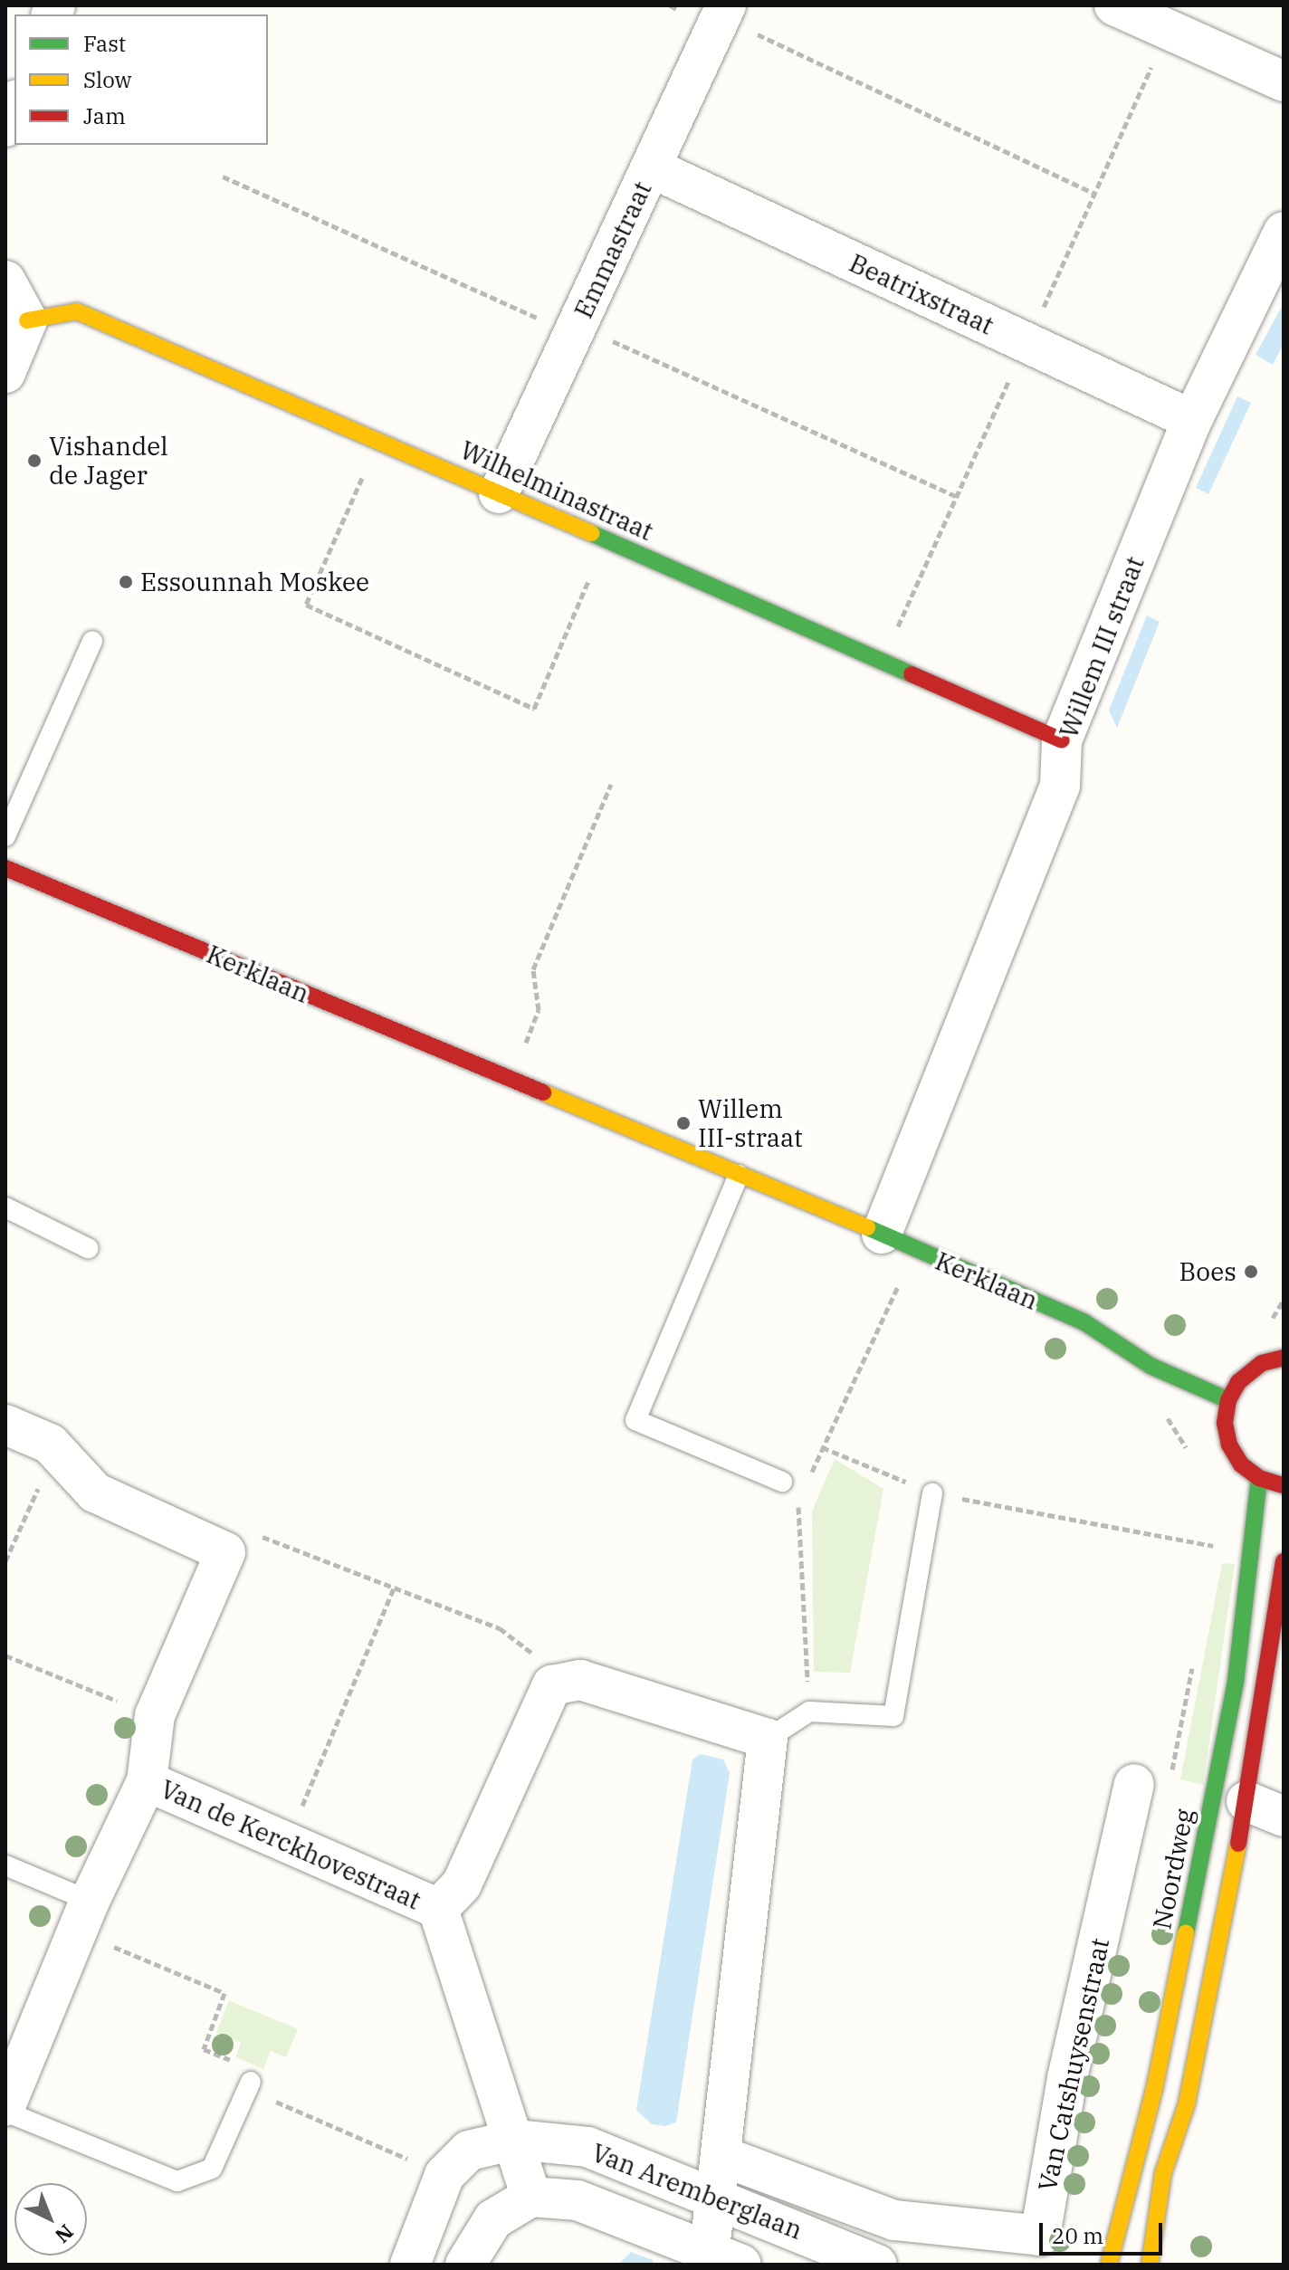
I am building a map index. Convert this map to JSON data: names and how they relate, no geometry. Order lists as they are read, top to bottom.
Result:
{
  "streets": {
    "street": [
      "Emmastraat",
      "Beatrixstraat",
      "Wilhelminastraat",
      "Willem III straat",
      "Kerklaan",
      "Van de Kerckhovestraat",
      "Noordweg",
      "Van Catshuysenstraat",
      "Van Aremberglaan"
    ]
  },
  "crossings": [
    ["Emmastraat", "Beatrixstraat"],
    ["Emmastraat", "Wilhelminastraat"],
    ["Beatrixstraat", "Willem III straat"],
    ["Wilhelminastraat", "Willem III straat"],
    ["Willem III straat", "Kerklaan"],
    ["Van de Kerckhovestraat", "Van Aremberglaan"]
  ],
  "places": [
    "Vishandel de Jager",
    "Essounnah Moskee",
    "Willem III-straat",
    "Boes"
  ],
  "legend": ["Fast", "Slow", "Jam"],
  "scale_bar": "20 m",
  "north": "bottom right"
}
